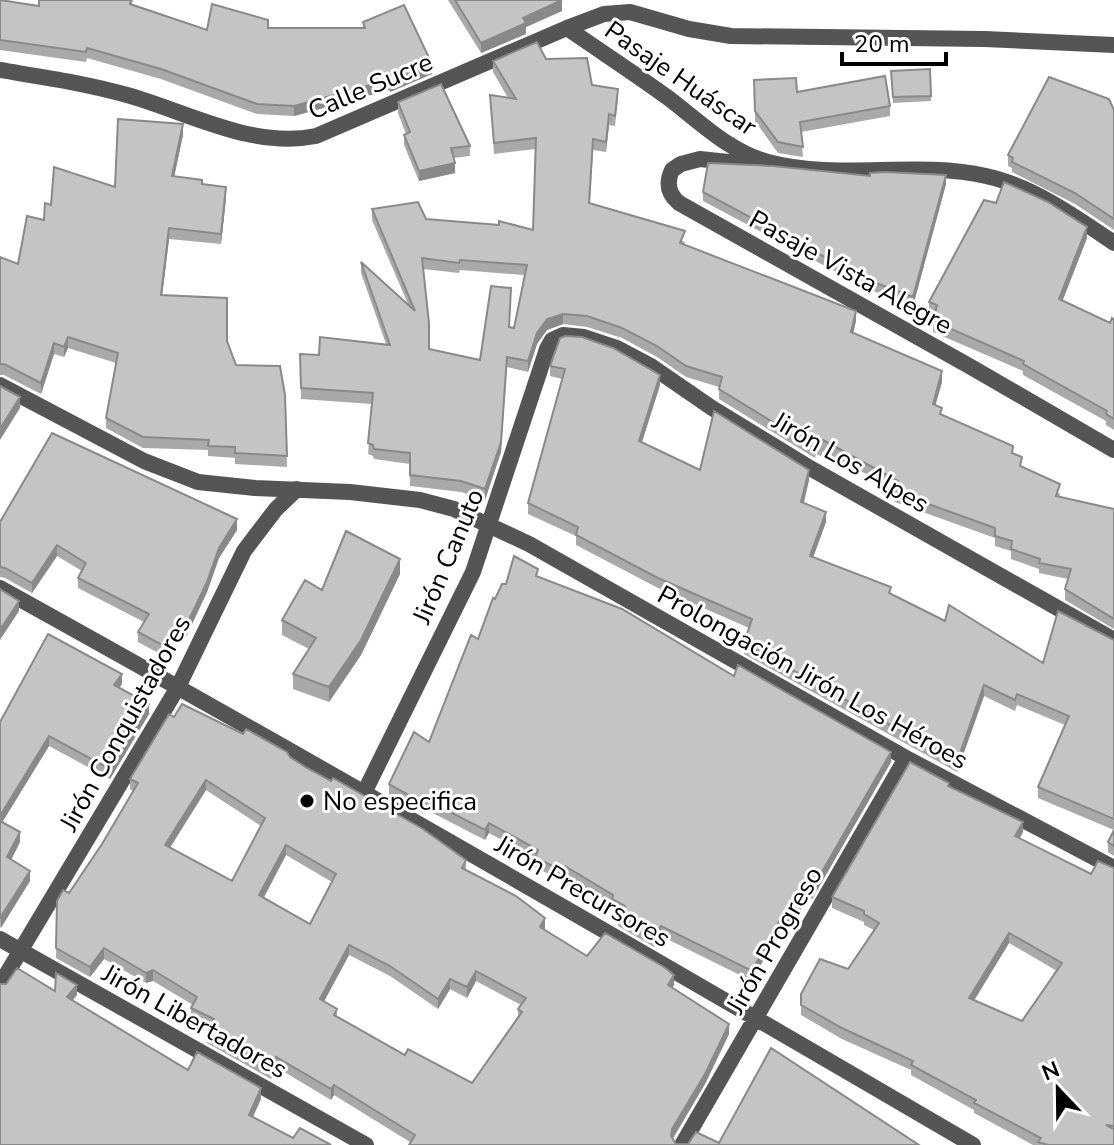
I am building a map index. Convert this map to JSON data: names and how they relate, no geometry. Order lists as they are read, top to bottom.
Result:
{
  "streets": {
    "street": [
      "Pasaje Huáscar",
      "Calle Sucre",
      "Pasaje Vista Alegre",
      "Jirón Los Alpes",
      "Jirón Canuto",
      "Prolongación Jirón Los Héroes",
      "Jirón Conquistadores",
      "Jirón Precursores",
      "Jirón Progreso",
      "Jirón Libertadores"
    ]
  },
  "crossings": [
    ["Pasaje Huáscar", "Calle Sucre"],
    ["Pasaje Huáscar", "Pasaje Vista Alegre"],
    ["Jirón Los Alpes", "Jirón Canuto"],
    ["Jirón Canuto", "Prolongación Jirón Los Héroes"],
    ["Jirón Canuto", "Jirón Precursores"],
    ["Prolongación Jirón Los Héroes", "Jirón Conquistadores"],
    ["Prolongación Jirón Los Héroes", "Jirón Progreso"],
    ["Jirón Conquistadores", "Jirón Precursores"],
    ["Jirón Conquistadores", "Jirón Libertadores"],
    ["Jirón Precursores", "Jirón Progreso"]
  ],
  "places": ["No especifica"],
  "scale_bar": "20 m",
  "north": "top"
}
